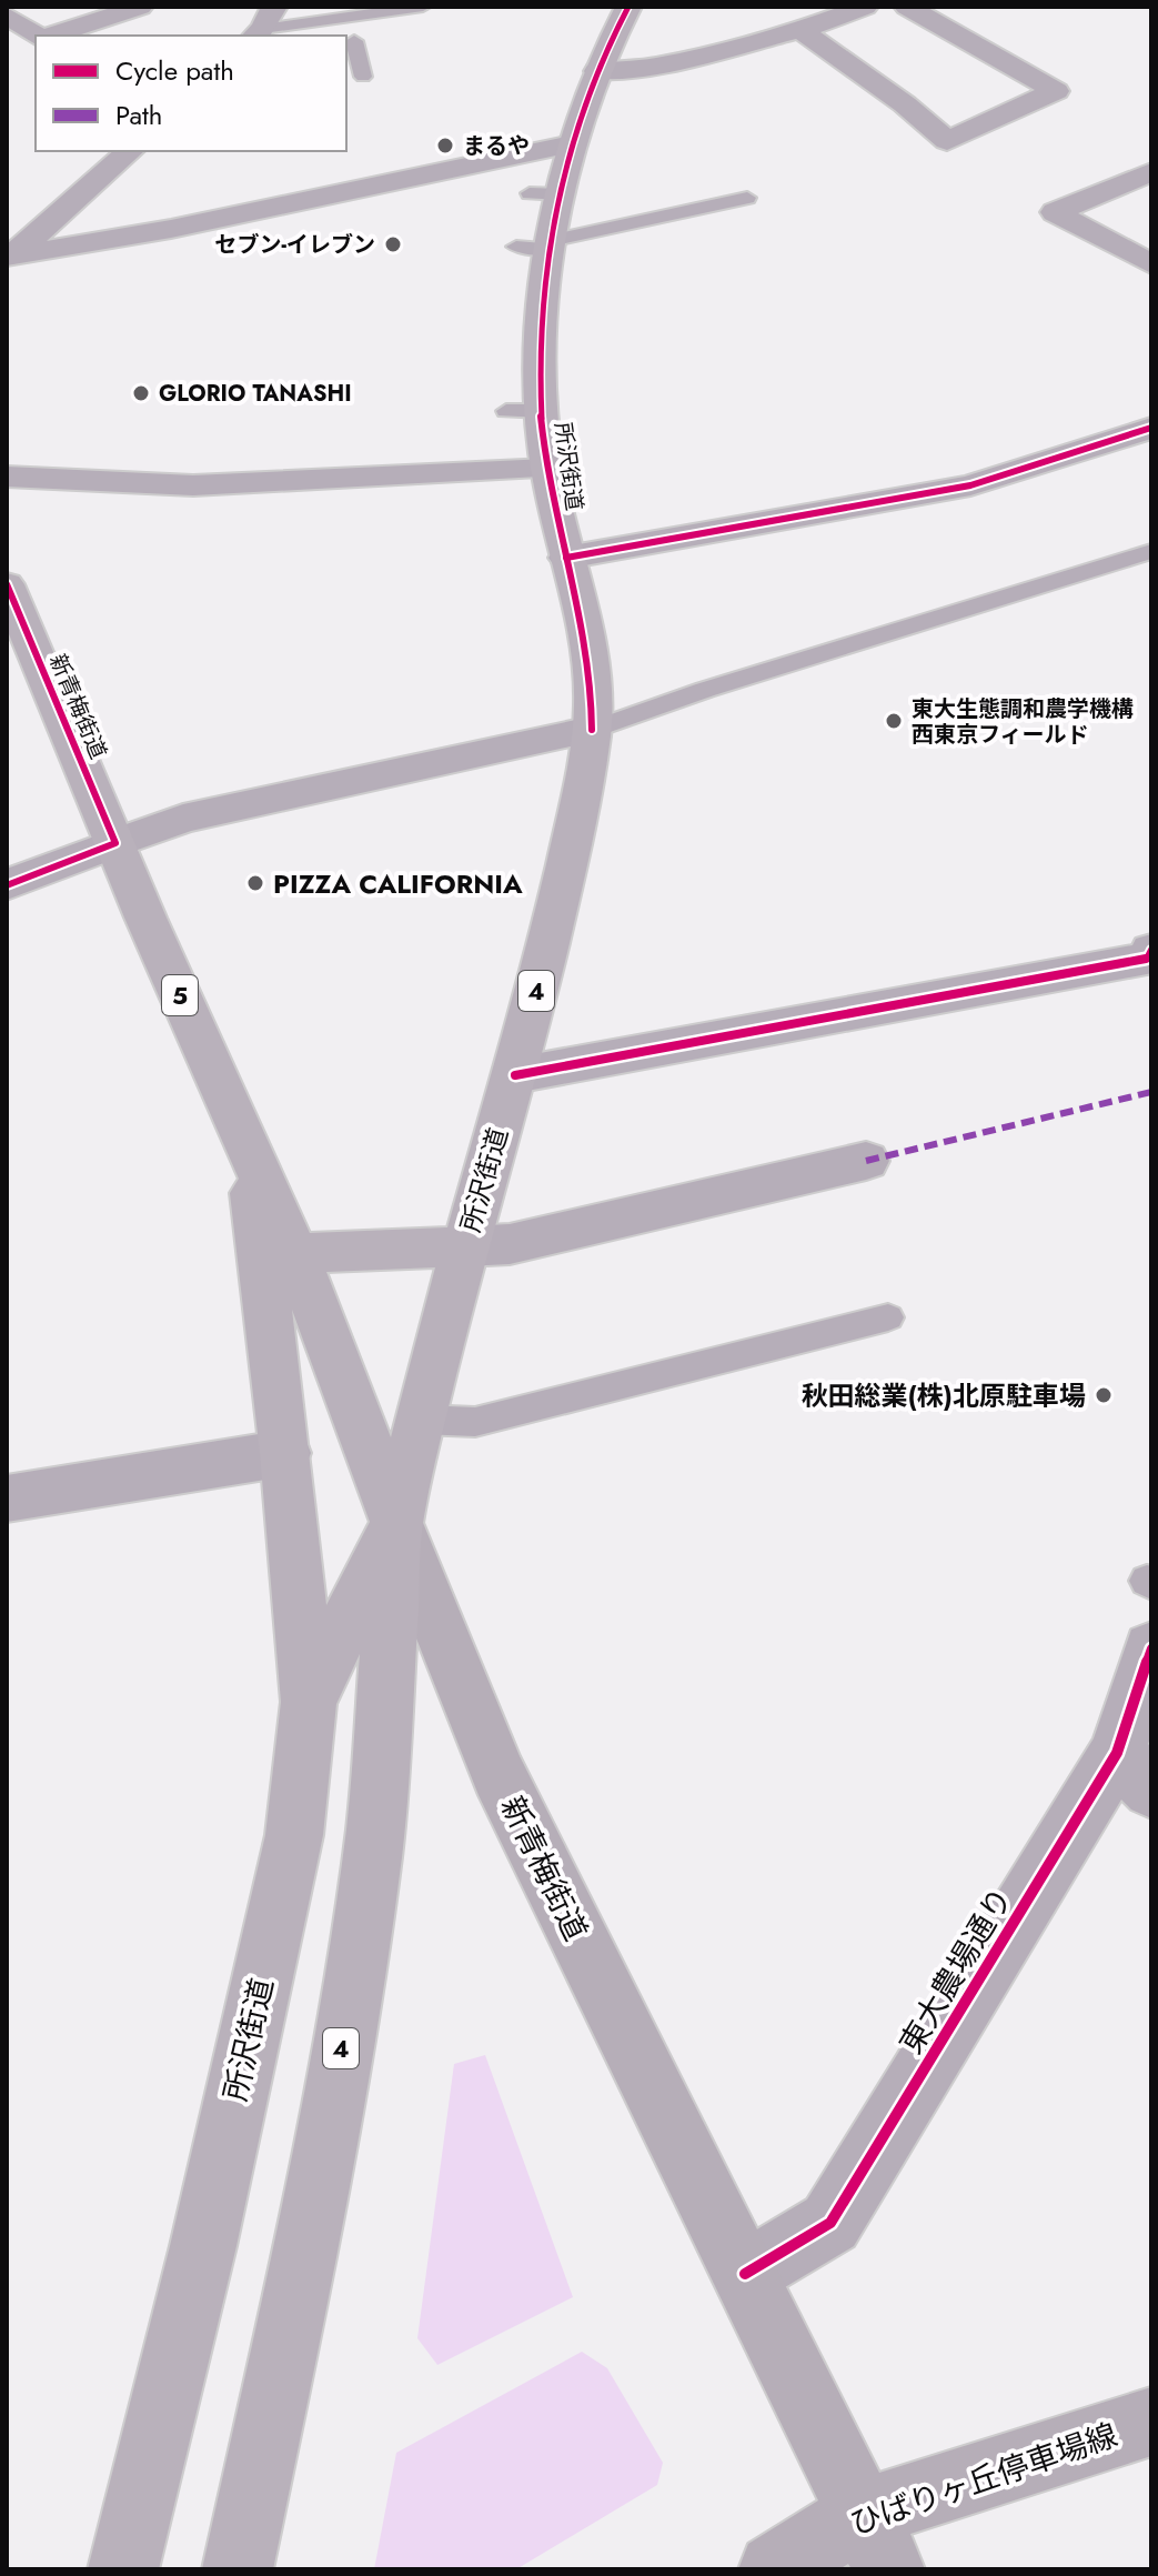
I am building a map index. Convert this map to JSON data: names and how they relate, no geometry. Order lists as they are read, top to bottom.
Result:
{
  "streets": {
    "main road": [
      "所沢街道",
      "新青梅街道",
      "4",
      "5",
      "ひばりヶ丘停車場線"
    ],
    "street": ["東大農場通り"]
  },
  "crossings": [
    ["所沢街道", "新青梅街道"],
    ["新青梅街道", "東大農場通り"],
    ["新青梅街道", "ひばりヶ丘停車場線"]
  ],
  "places": [
    "まるや",
    "セブン-イレブン",
    "GLORIO TANASHI",
    "東大生態調和農学機構 西東京フィールド",
    "PIZZA CALIFORNIA",
    "秋田総業(株)北原駐車場"
  ],
  "legend": ["Cycle path", "Path"]
}
